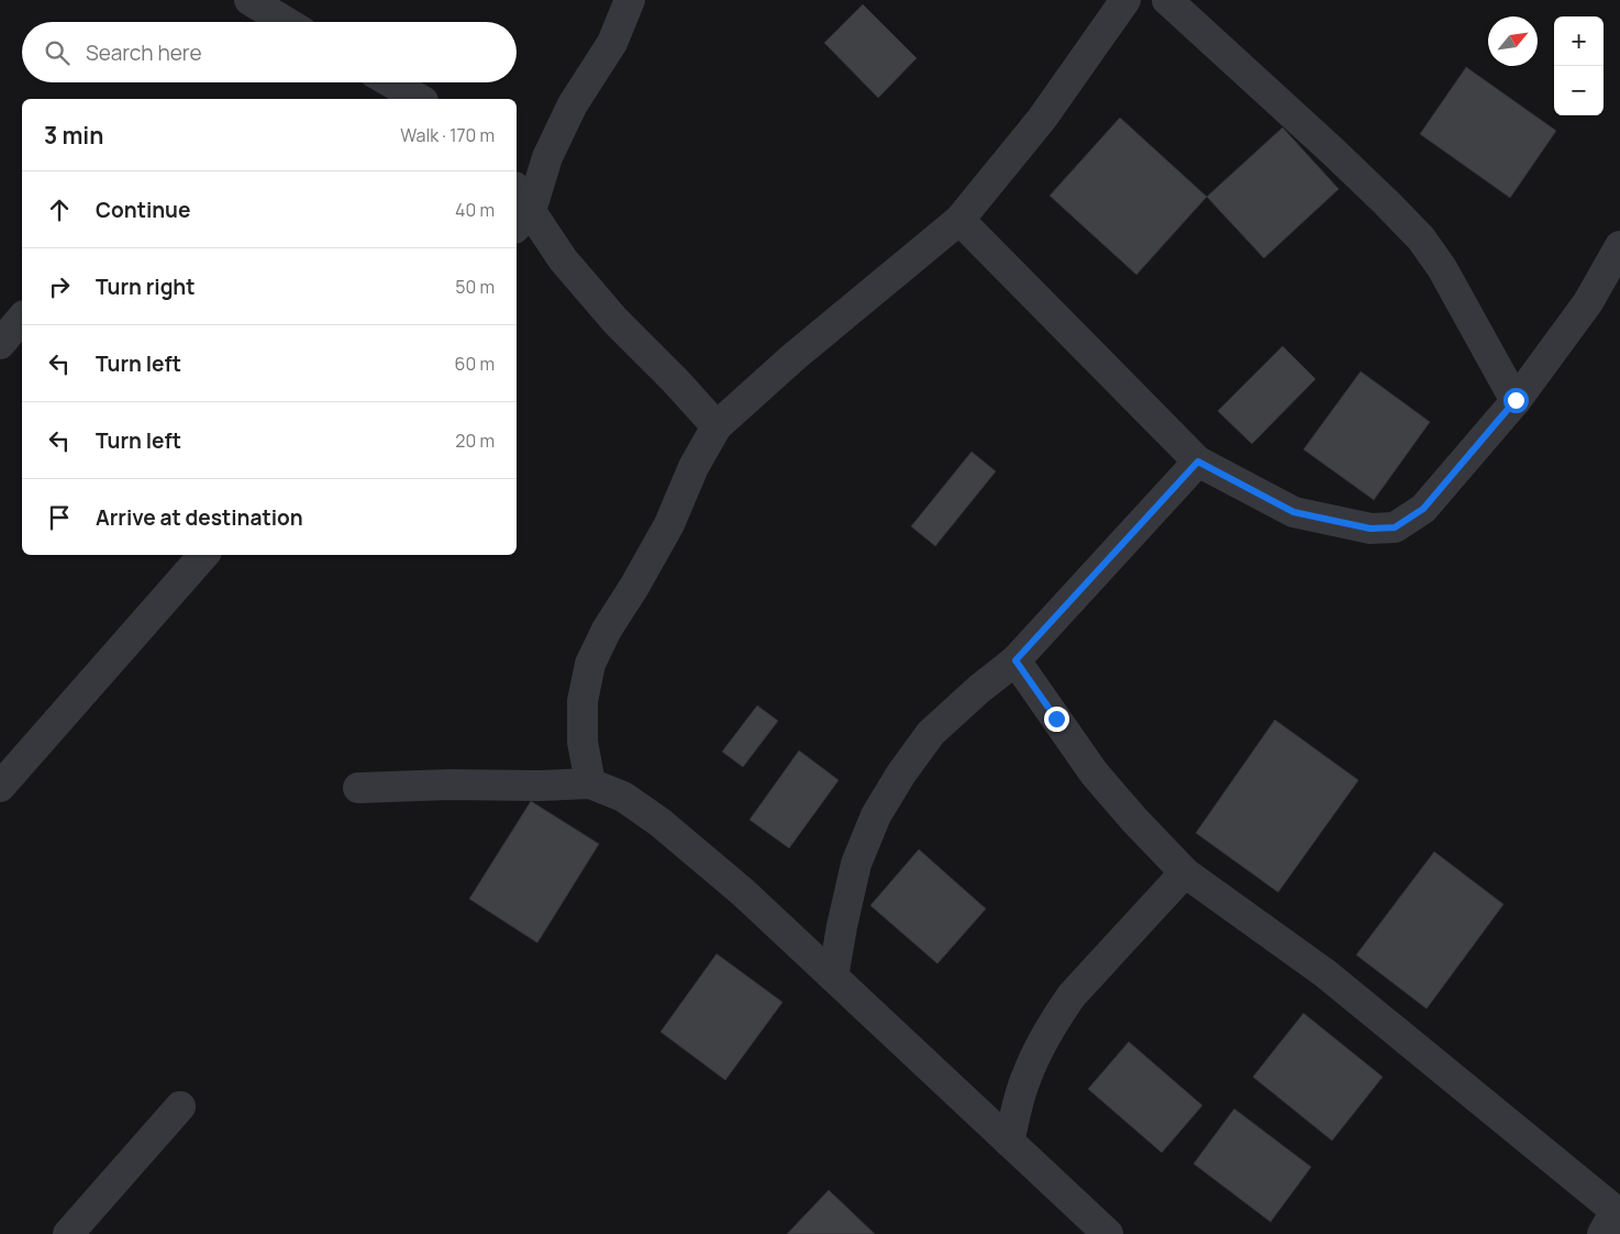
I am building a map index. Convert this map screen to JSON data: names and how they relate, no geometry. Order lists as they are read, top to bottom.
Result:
{
  "north": "top right",
  "page": {
    "map_buttons": ["+", "−"],
    "search": "Search here",
    "heading": ["3 min", "Walk · 170 m"],
    "list": [
      ["Continue", "40 m"],
      ["Turn right", "50 m"],
      ["Turn left", "60 m"],
      ["Turn left", "20 m"],
      "Arrive at destination"
    ]
  }
}
